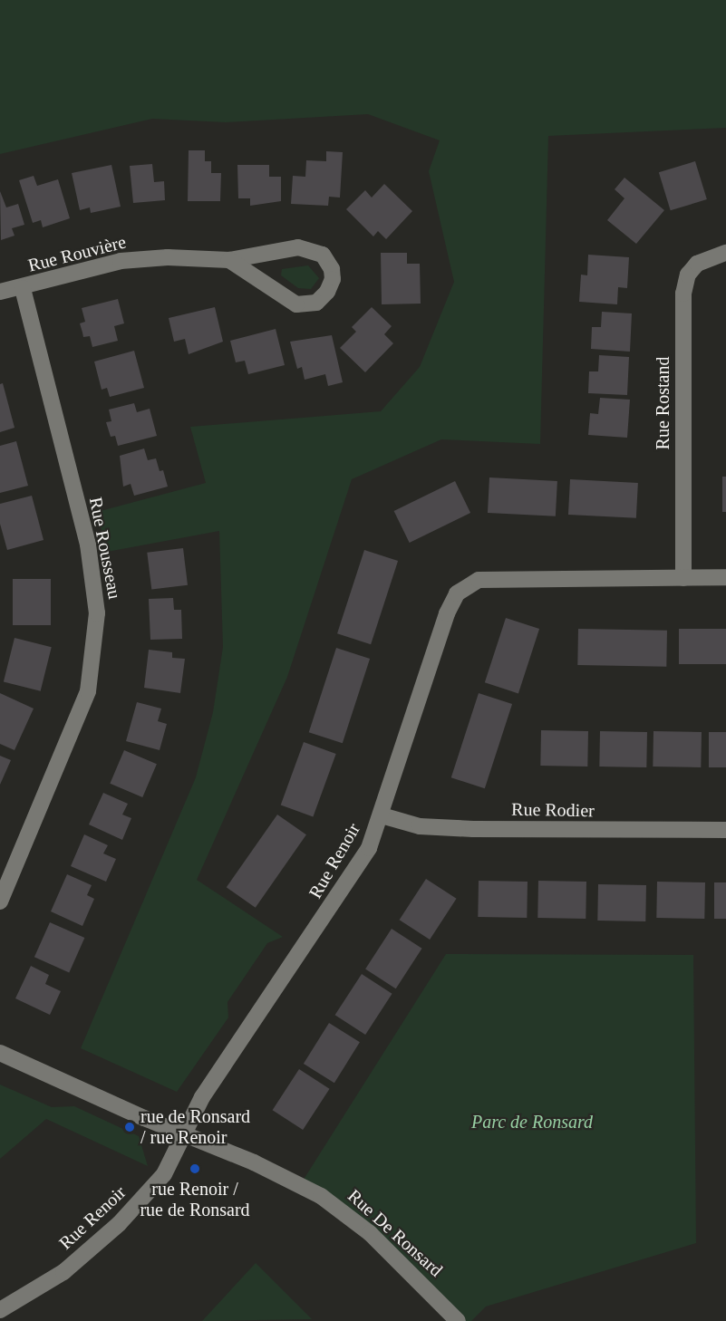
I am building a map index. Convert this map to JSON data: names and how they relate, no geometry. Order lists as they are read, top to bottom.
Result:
{
  "streets": {
    "street": [
      "Rue Rouvière",
      "Rue Rostand",
      "Rue Rousseau",
      "Rue Rodier",
      "Rue Renoir",
      "Rue De Ronsard"
    ]
  },
  "crossings": [
    ["Rue Rouvière", "Rue Rousseau"],
    ["Rue Rostand", "Rue Renoir"],
    ["Rue Rodier", "Rue Renoir"],
    ["Rue Renoir", "Rue De Ronsard"]
  ],
  "parks": ["Parc de Ronsard"],
  "places": ["rue de Ronsard / rue Renoir", "rue Renoir / rue de Ronsard"]
}
